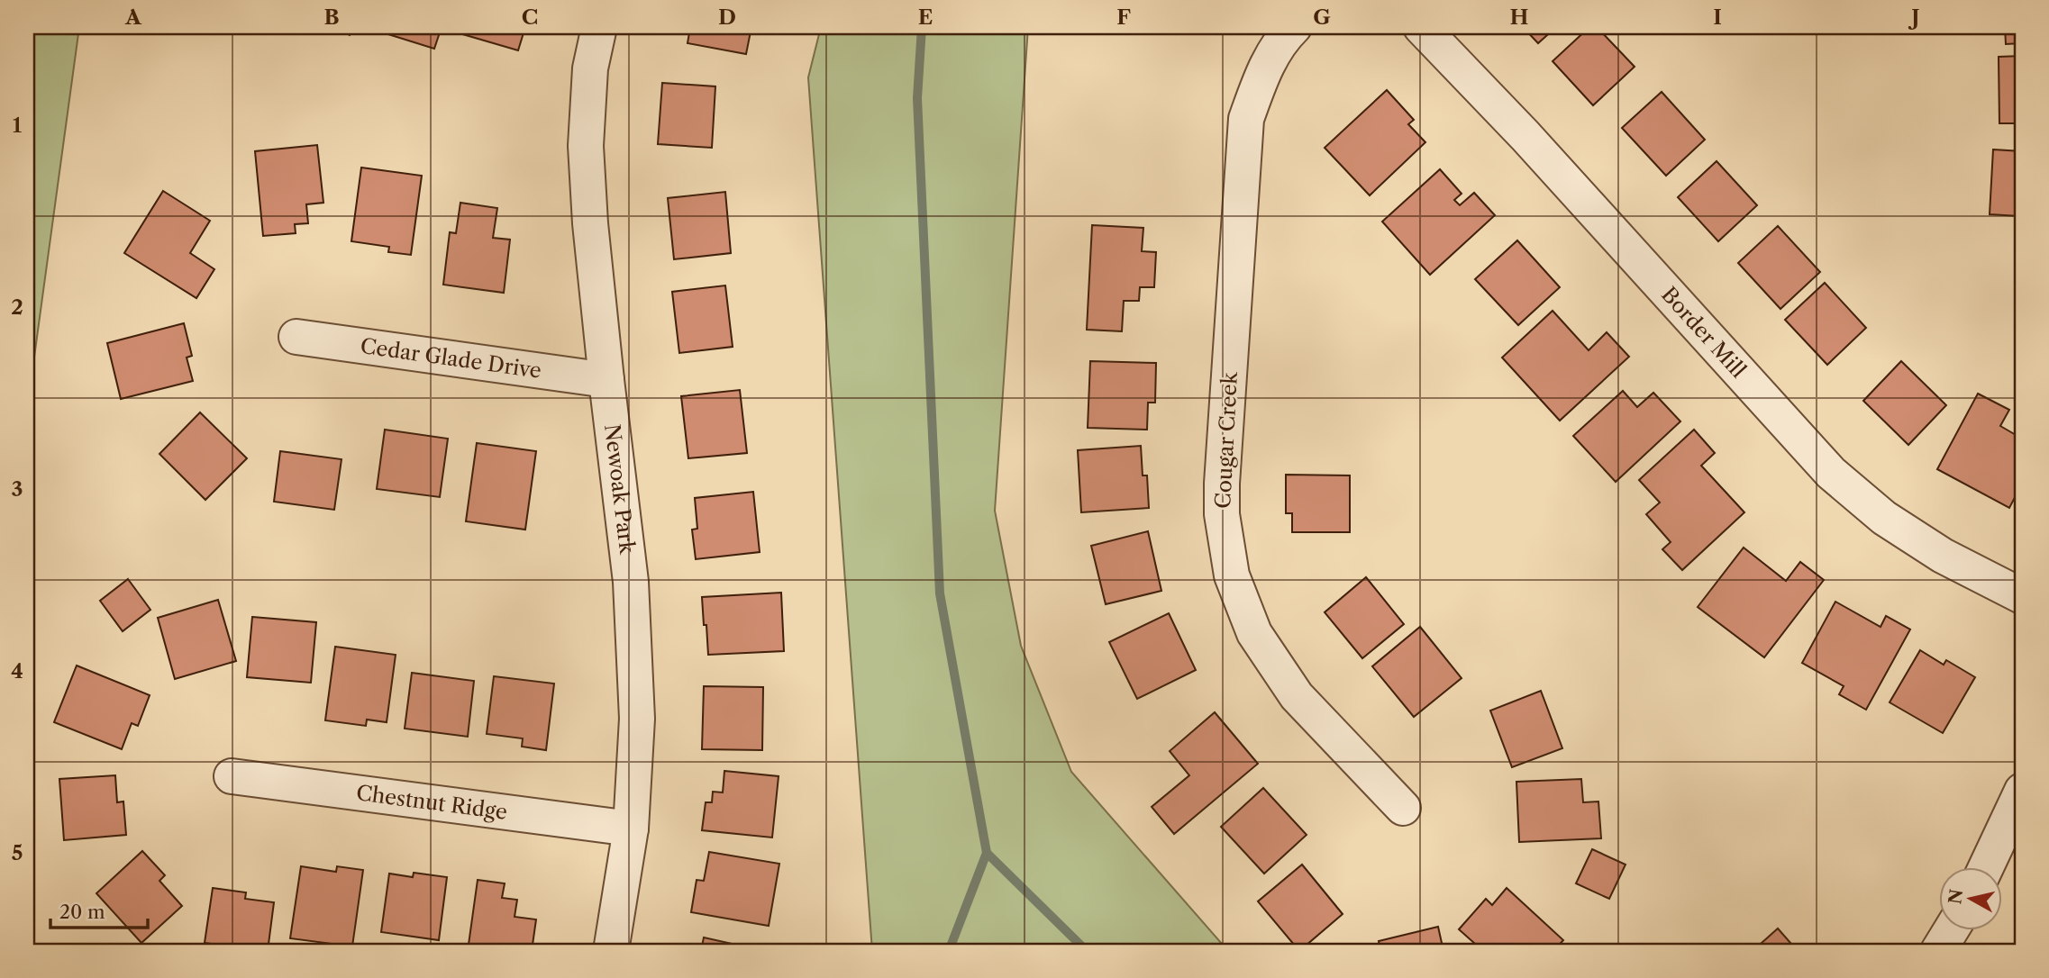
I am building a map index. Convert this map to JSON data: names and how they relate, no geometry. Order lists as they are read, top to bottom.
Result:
{
  "streets": {
    "street": [
      "Border Mill",
      "Cedar Glade Drive",
      "Cougar Creek",
      "Newoak Park",
      "Chestnut Ridge"
    ]
  },
  "crossings": [
    ["Cedar Glade Drive", "Newoak Park"],
    ["Newoak Park", "Chestnut Ridge"]
  ],
  "scale_bar": "20 m",
  "north": "left",
  "grid": {
    "columns": [
      "A",
      "B",
      "C",
      "D",
      "E",
      "F",
      "G",
      "H",
      "I",
      "J"
    ],
    "rows": [
      "1",
      "2",
      "3",
      "4",
      "5"
    ]
  }
}
